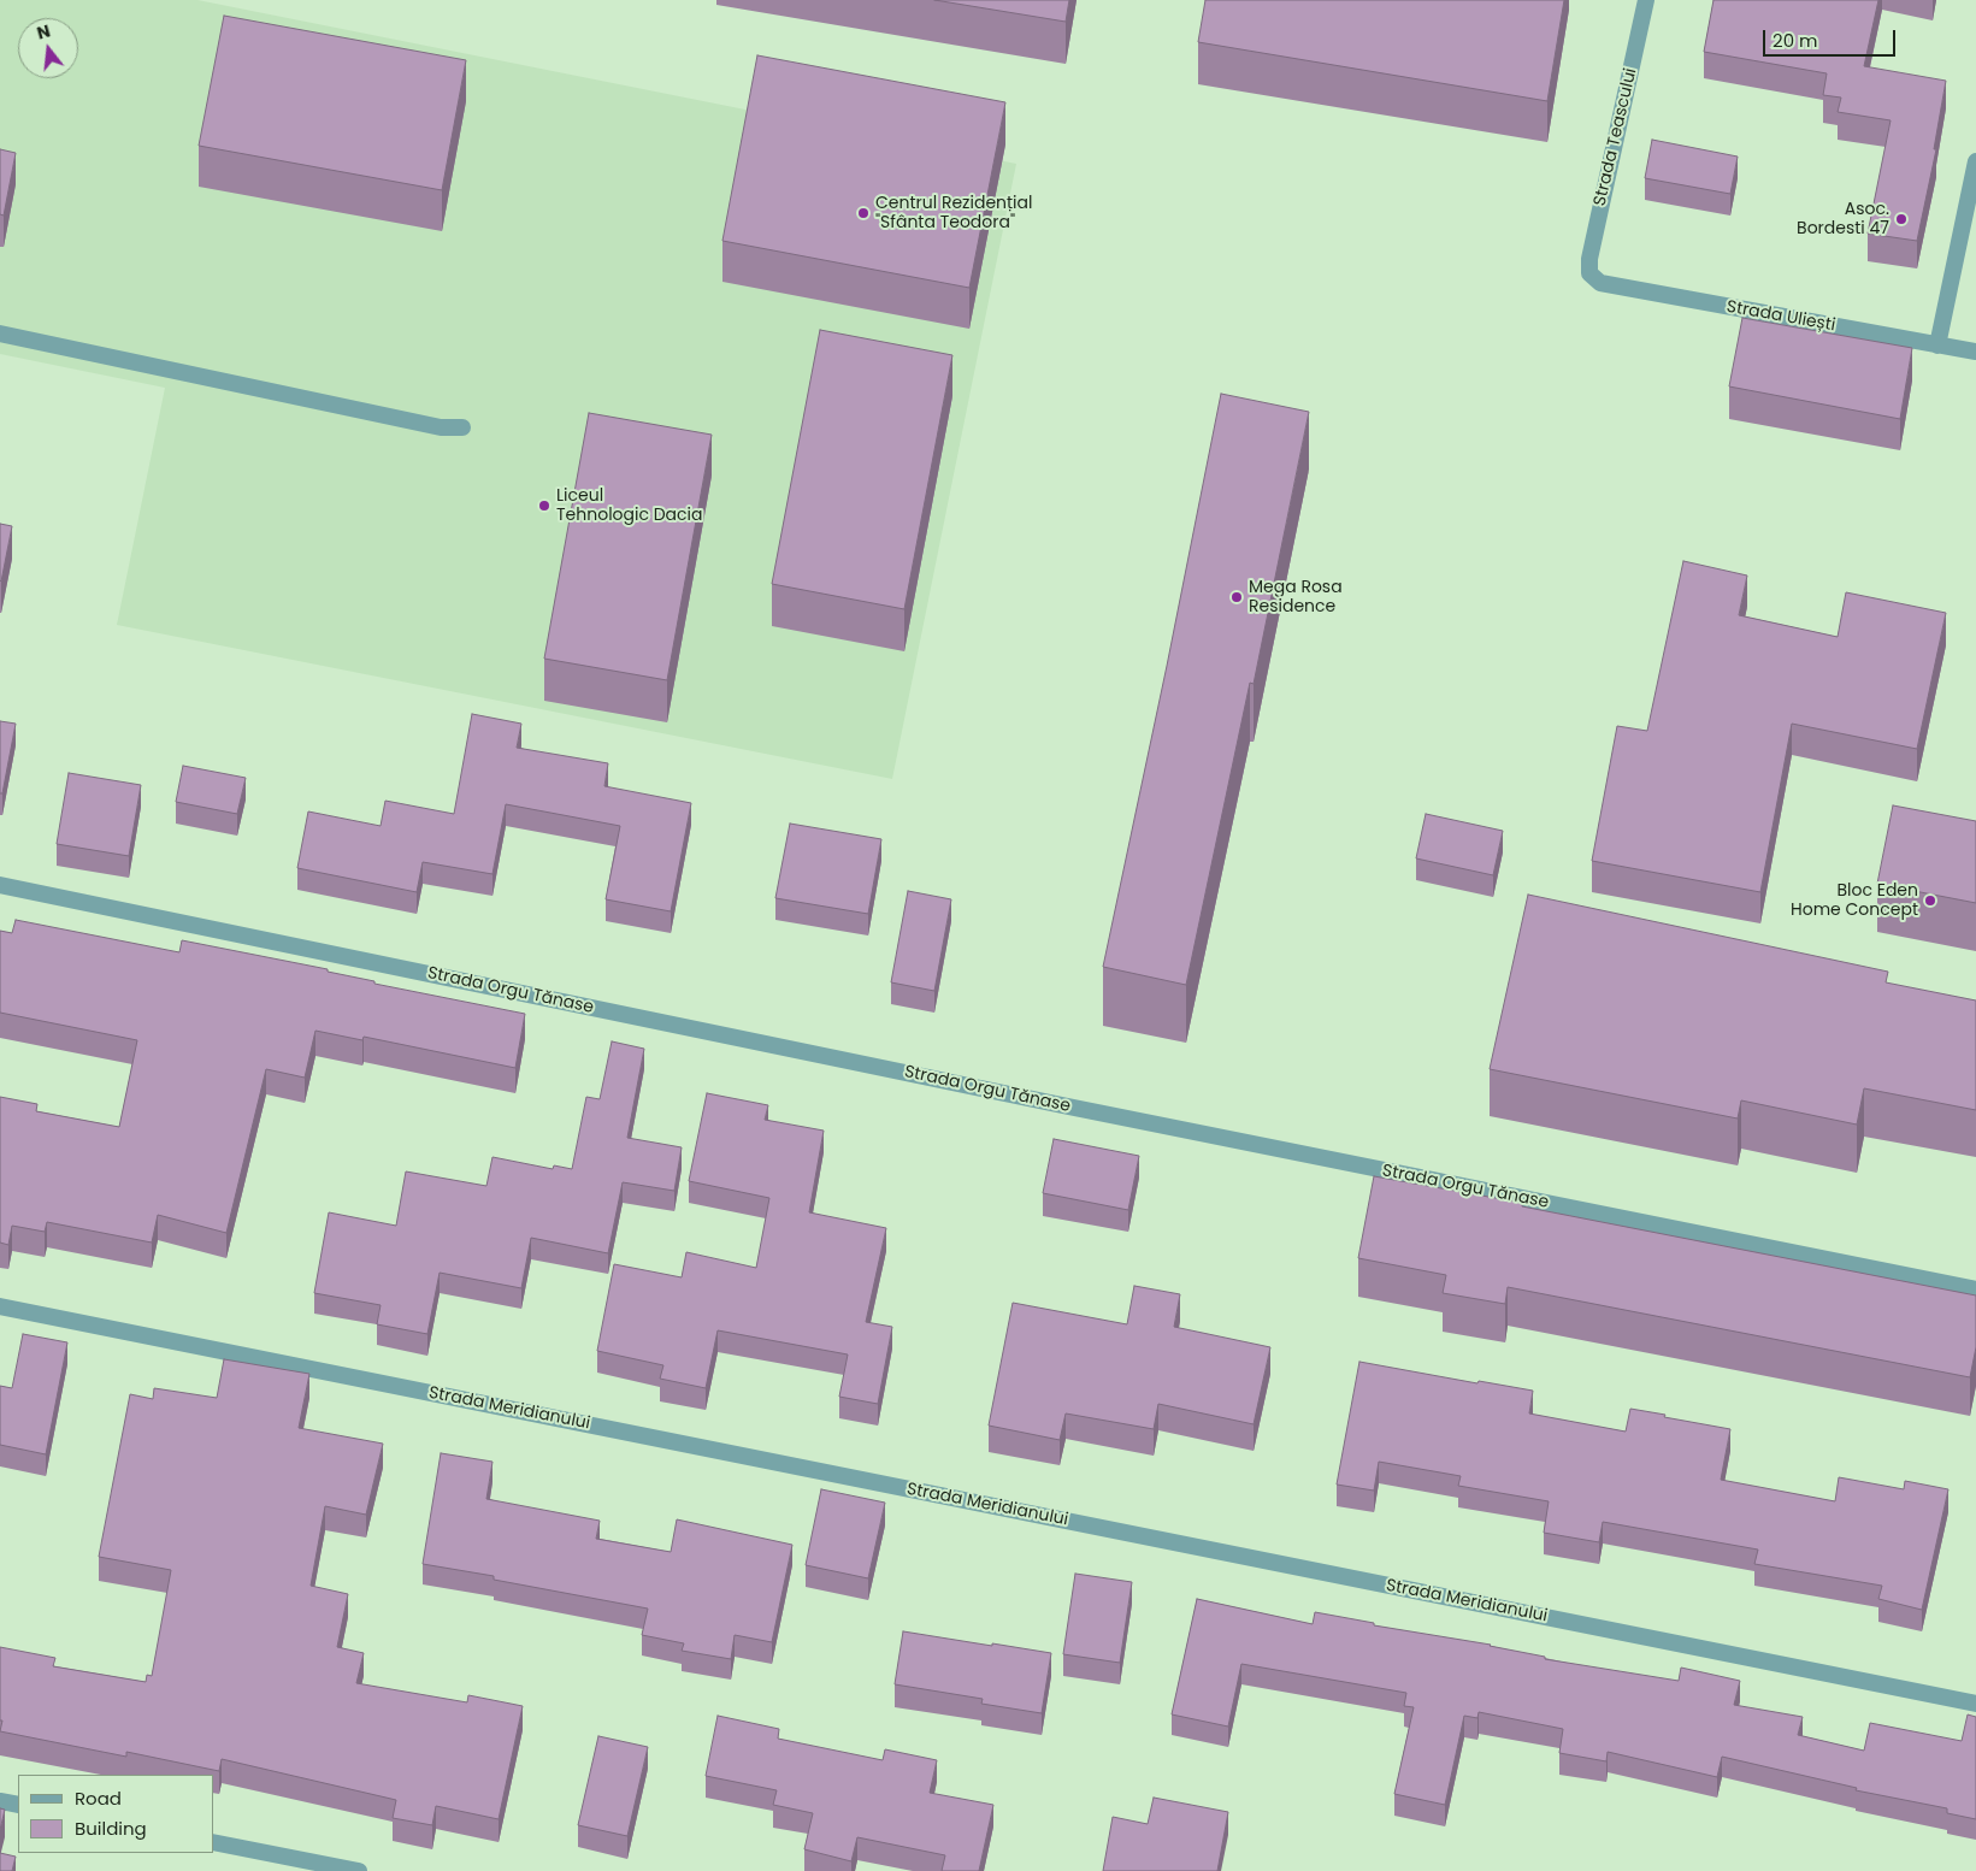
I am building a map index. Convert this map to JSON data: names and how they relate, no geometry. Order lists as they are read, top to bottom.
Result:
{
  "streets": {
    "street": [
      "Strada Teascului",
      "Strada Uliești",
      "Strada Orgu Tănase",
      "Strada Meridianului"
    ]
  },
  "crossings": [
    ["Strada Teascului", "Strada Uliești"]
  ],
  "places": [
    "Centrul Rezidențial \"Sfânta Teodora\"",
    "Asoc. Bordesti 47",
    "Liceul Tehnologic Dacia",
    "Mega Rosa Residence",
    "Bloc Eden Home Concept"
  ],
  "legend": ["Road", "Building"],
  "scale_bar": "20 m",
  "north": "top"
}
